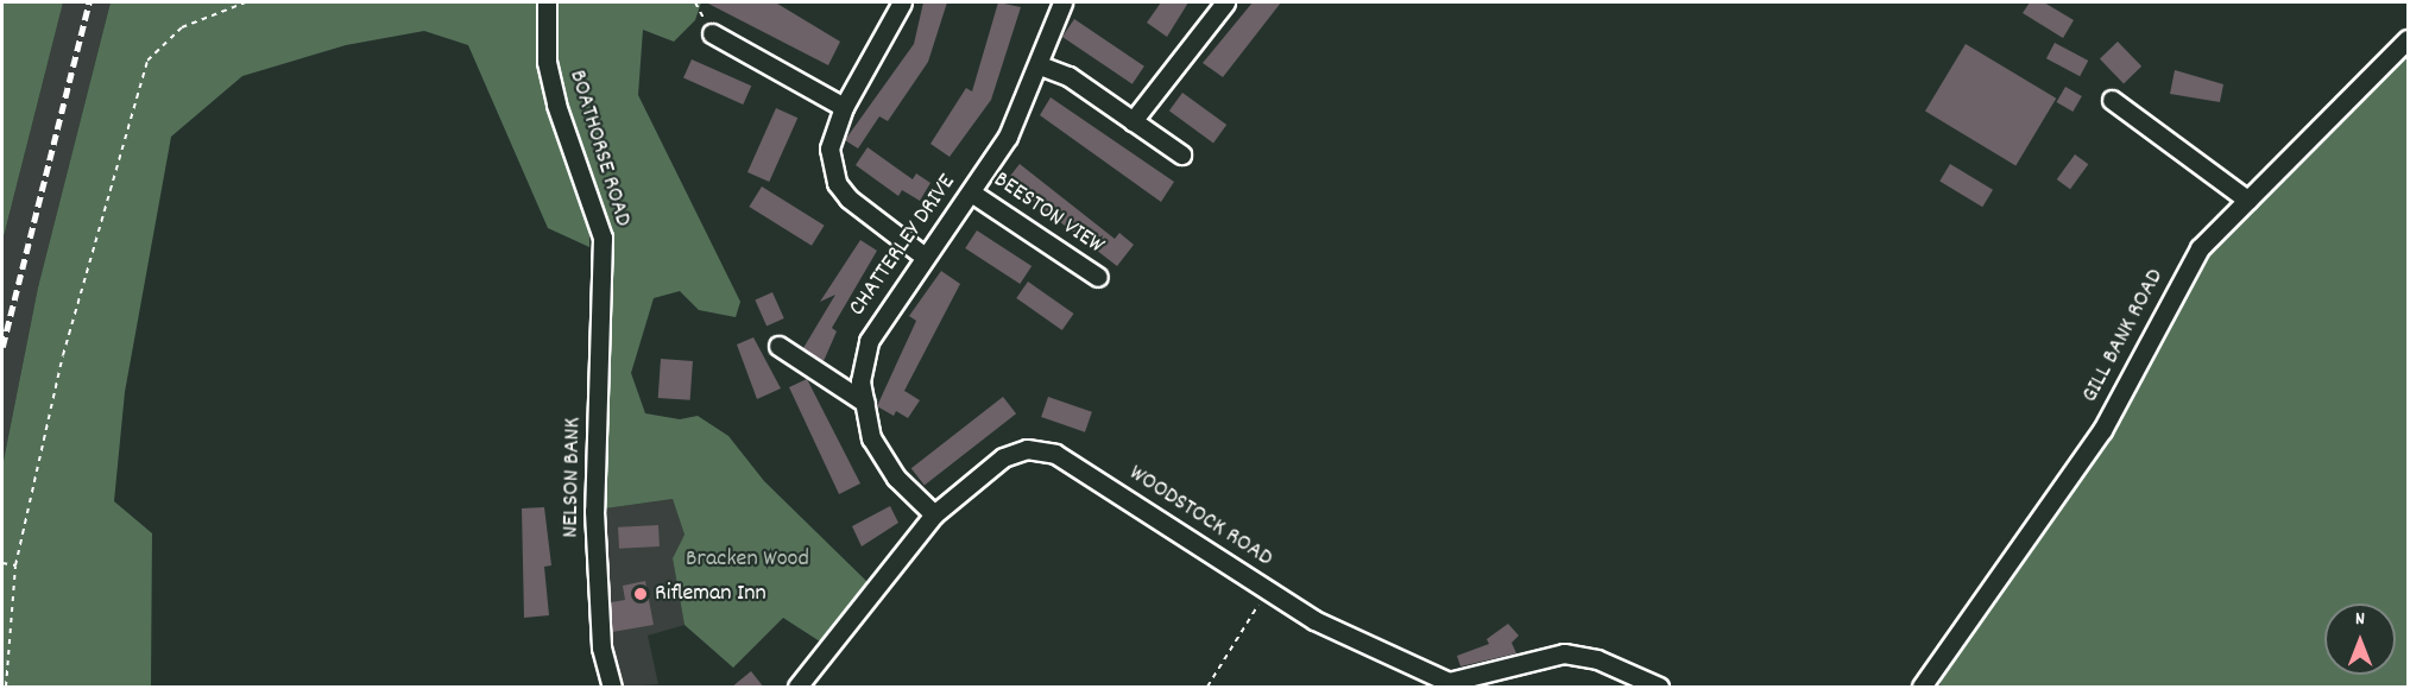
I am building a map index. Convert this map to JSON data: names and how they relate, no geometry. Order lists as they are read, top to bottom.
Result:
{
  "streets": {
    "street": [
      "BOATHORSE ROAD",
      "BEESTON VIEW",
      "CHATTERLEY DRIVE",
      "GILL BANK ROAD",
      "NELSON BANK",
      "WOODSTOCK ROAD"
    ]
  },
  "crossings": [
    ["BOATHORSE ROAD", "NELSON BANK"],
    ["BEESTON VIEW", "CHATTERLEY DRIVE"],
    ["CHATTERLEY DRIVE", "WOODSTOCK ROAD"]
  ],
  "parks": ["Bracken Wood"],
  "places": ["Rifleman Inn"],
  "north": "top"
}
